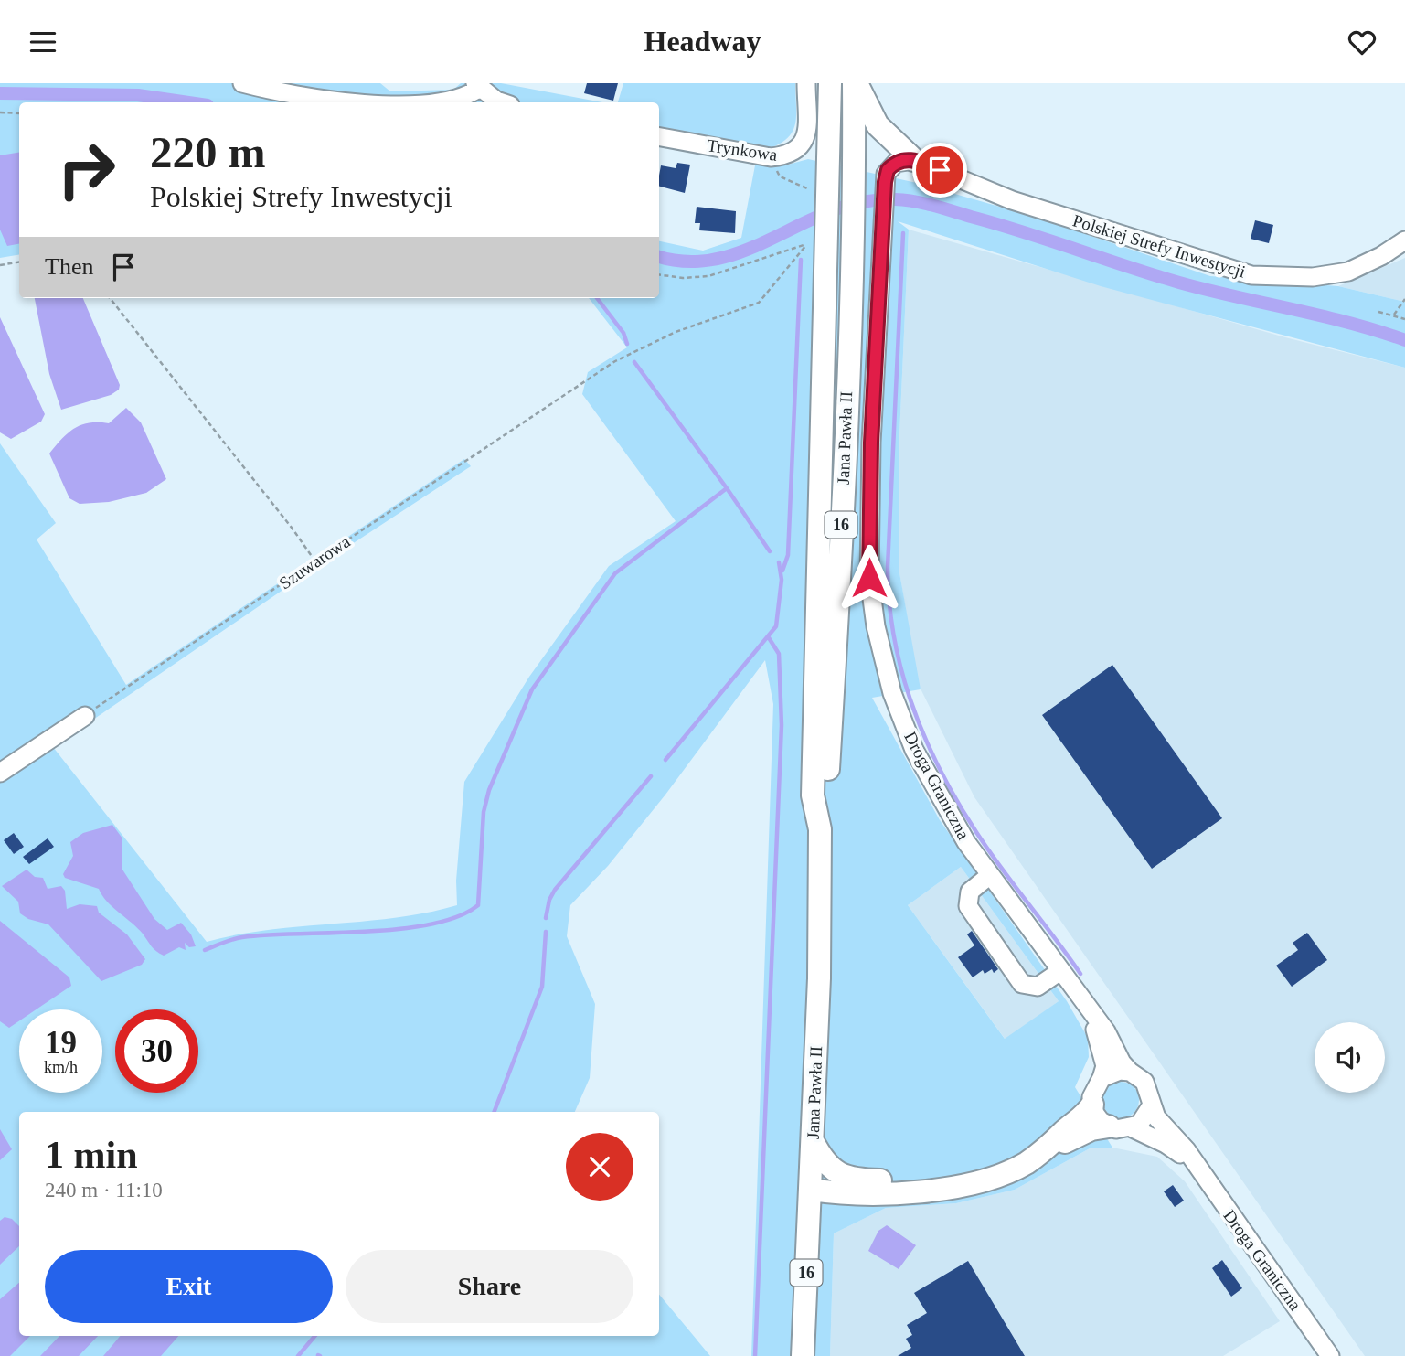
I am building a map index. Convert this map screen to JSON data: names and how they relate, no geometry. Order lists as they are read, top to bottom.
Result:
{
  "streets": {
    "main road": ["Jana Pawła II", "16"],
    "street": ["Trynkowa", "Polskiej Strefy Inwestycji", "Droga Graniczna"],
    "path": ["Szuwarowa"]
  },
  "crossings": [
    ["Polskiej Strefy Inwestycji", "Droga Graniczna"]
  ],
  "page": {
    "header": "Headway",
    "turn": ["220 m", "Polskiej Strefy Inwestycji"],
    "then": "Then",
    "speed": "19 km/h",
    "limit": "30",
    "heading": ["1 min", "240 m · 11:10"],
    "buttons": ["Exit", "Share"]
  }
}
